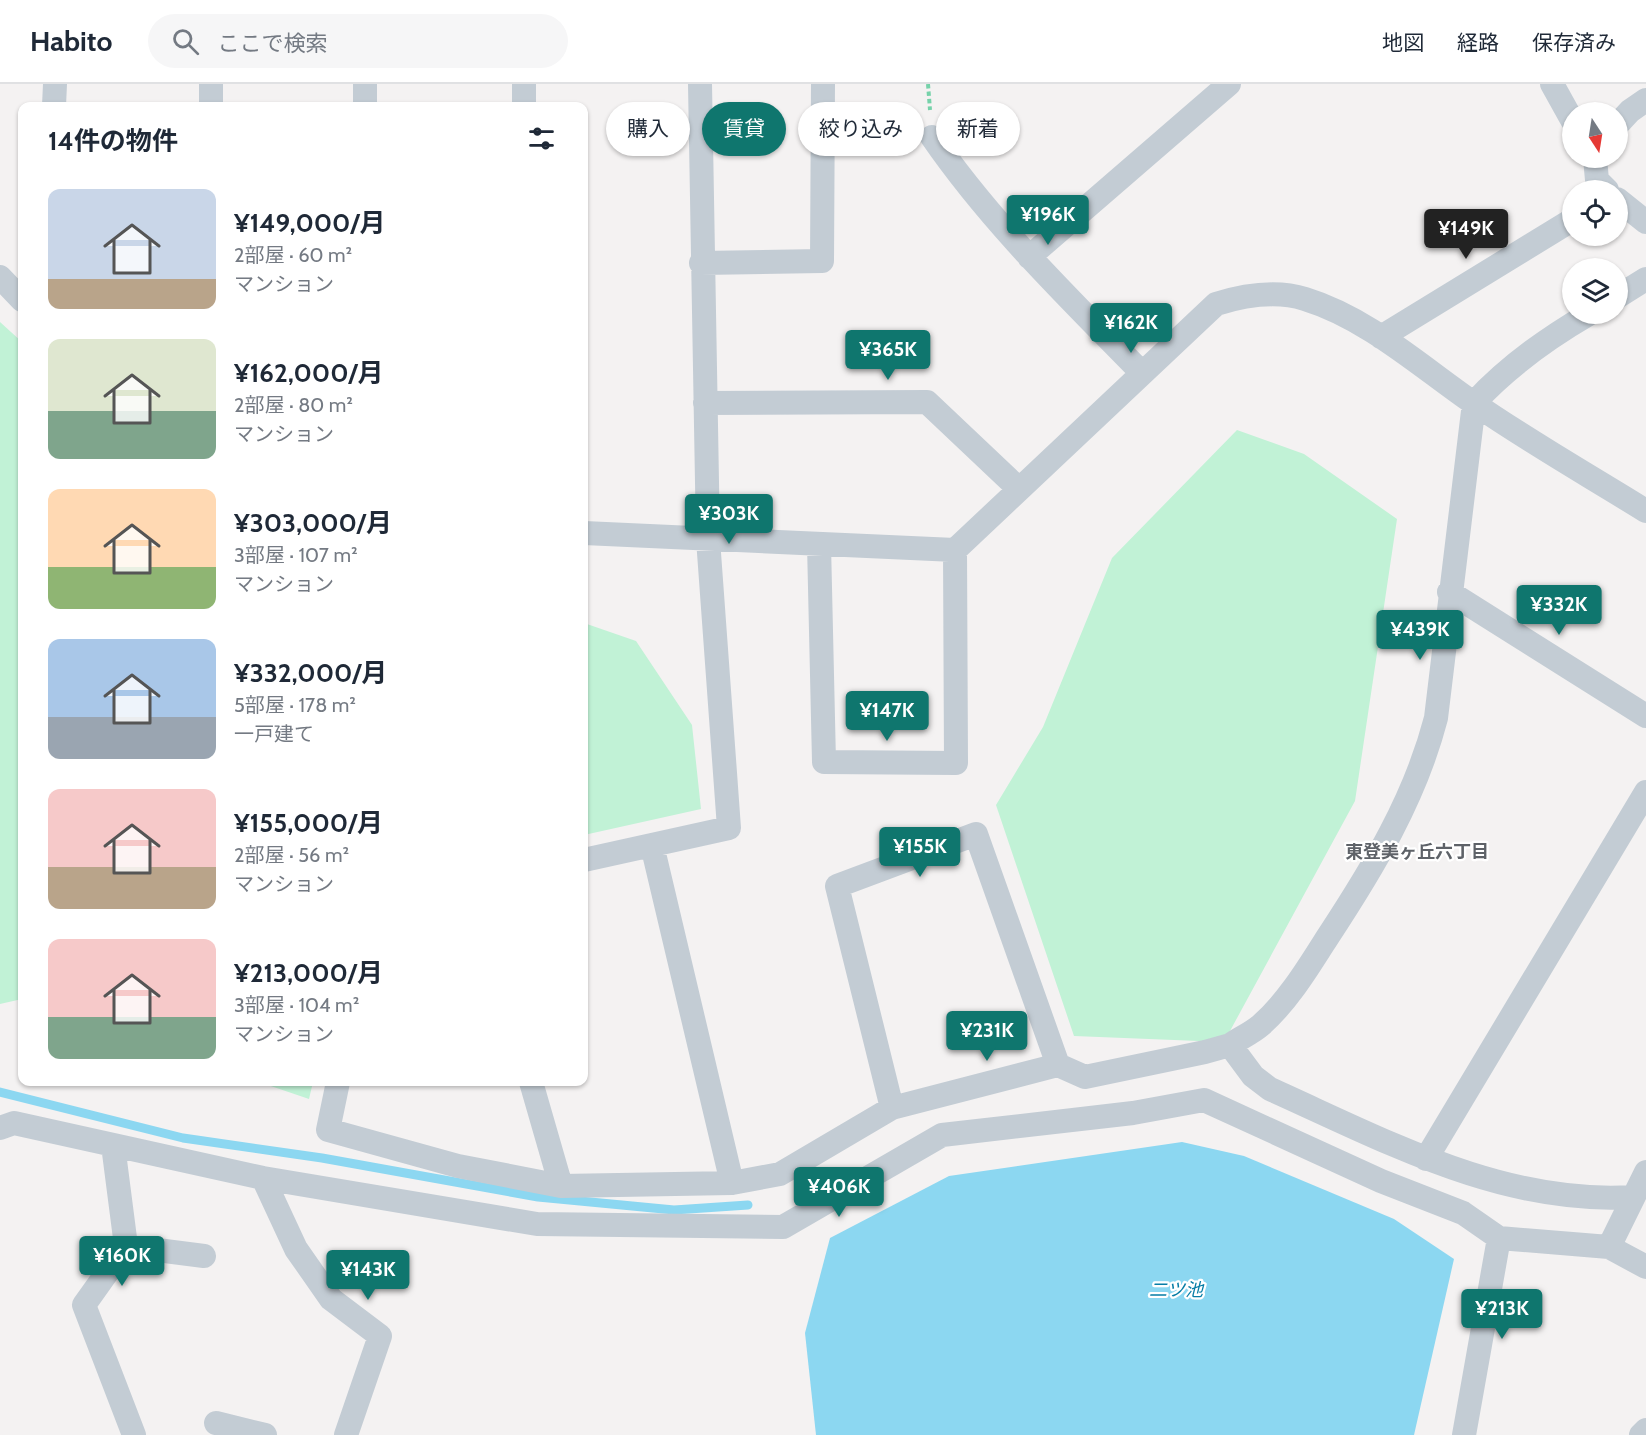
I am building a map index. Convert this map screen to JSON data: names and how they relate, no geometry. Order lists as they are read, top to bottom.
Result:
{
  "districts": ["東登美ヶ丘六丁目"],
  "water": ["二ツ池"],
  "north": "bottom",
  "page": {
    "header": "Habito",
    "search": "ここで検索",
    "nav": ["地図", "経路", "保存済み"],
    "chip": [
      "購入",
      "賃貸",
      "絞り込み",
      "新着"
    ],
    "heading": "14件の物件",
    "list": [
      {
        "name": "¥149,000/月",
        "note": "2部屋 · 60 m² · マンション"
      },
      {
        "name": "¥162,000/月",
        "note": "2部屋 · 80 m² · マンション"
      },
      {
        "name": "¥303,000/月",
        "note": "3部屋 · 107 m² · マンション"
      },
      {
        "name": "¥332,000/月",
        "note": "5部屋 · 178 m² · 一戸建て"
      },
      {
        "name": "¥155,000/月",
        "note": "2部屋 · 56 m² · マンション"
      },
      {
        "name": "¥213,000/月",
        "note": "3部屋 · 104 m² · マンション"
      }
    ],
    "price": [
      "¥196K",
      "¥149K",
      "¥162K",
      "¥365K",
      "¥303K",
      "¥332K",
      "¥439K",
      "¥147K",
      "¥155K",
      "¥231K",
      "¥406K",
      "¥160K",
      "¥143K",
      "¥213K"
    ]
  }
}
